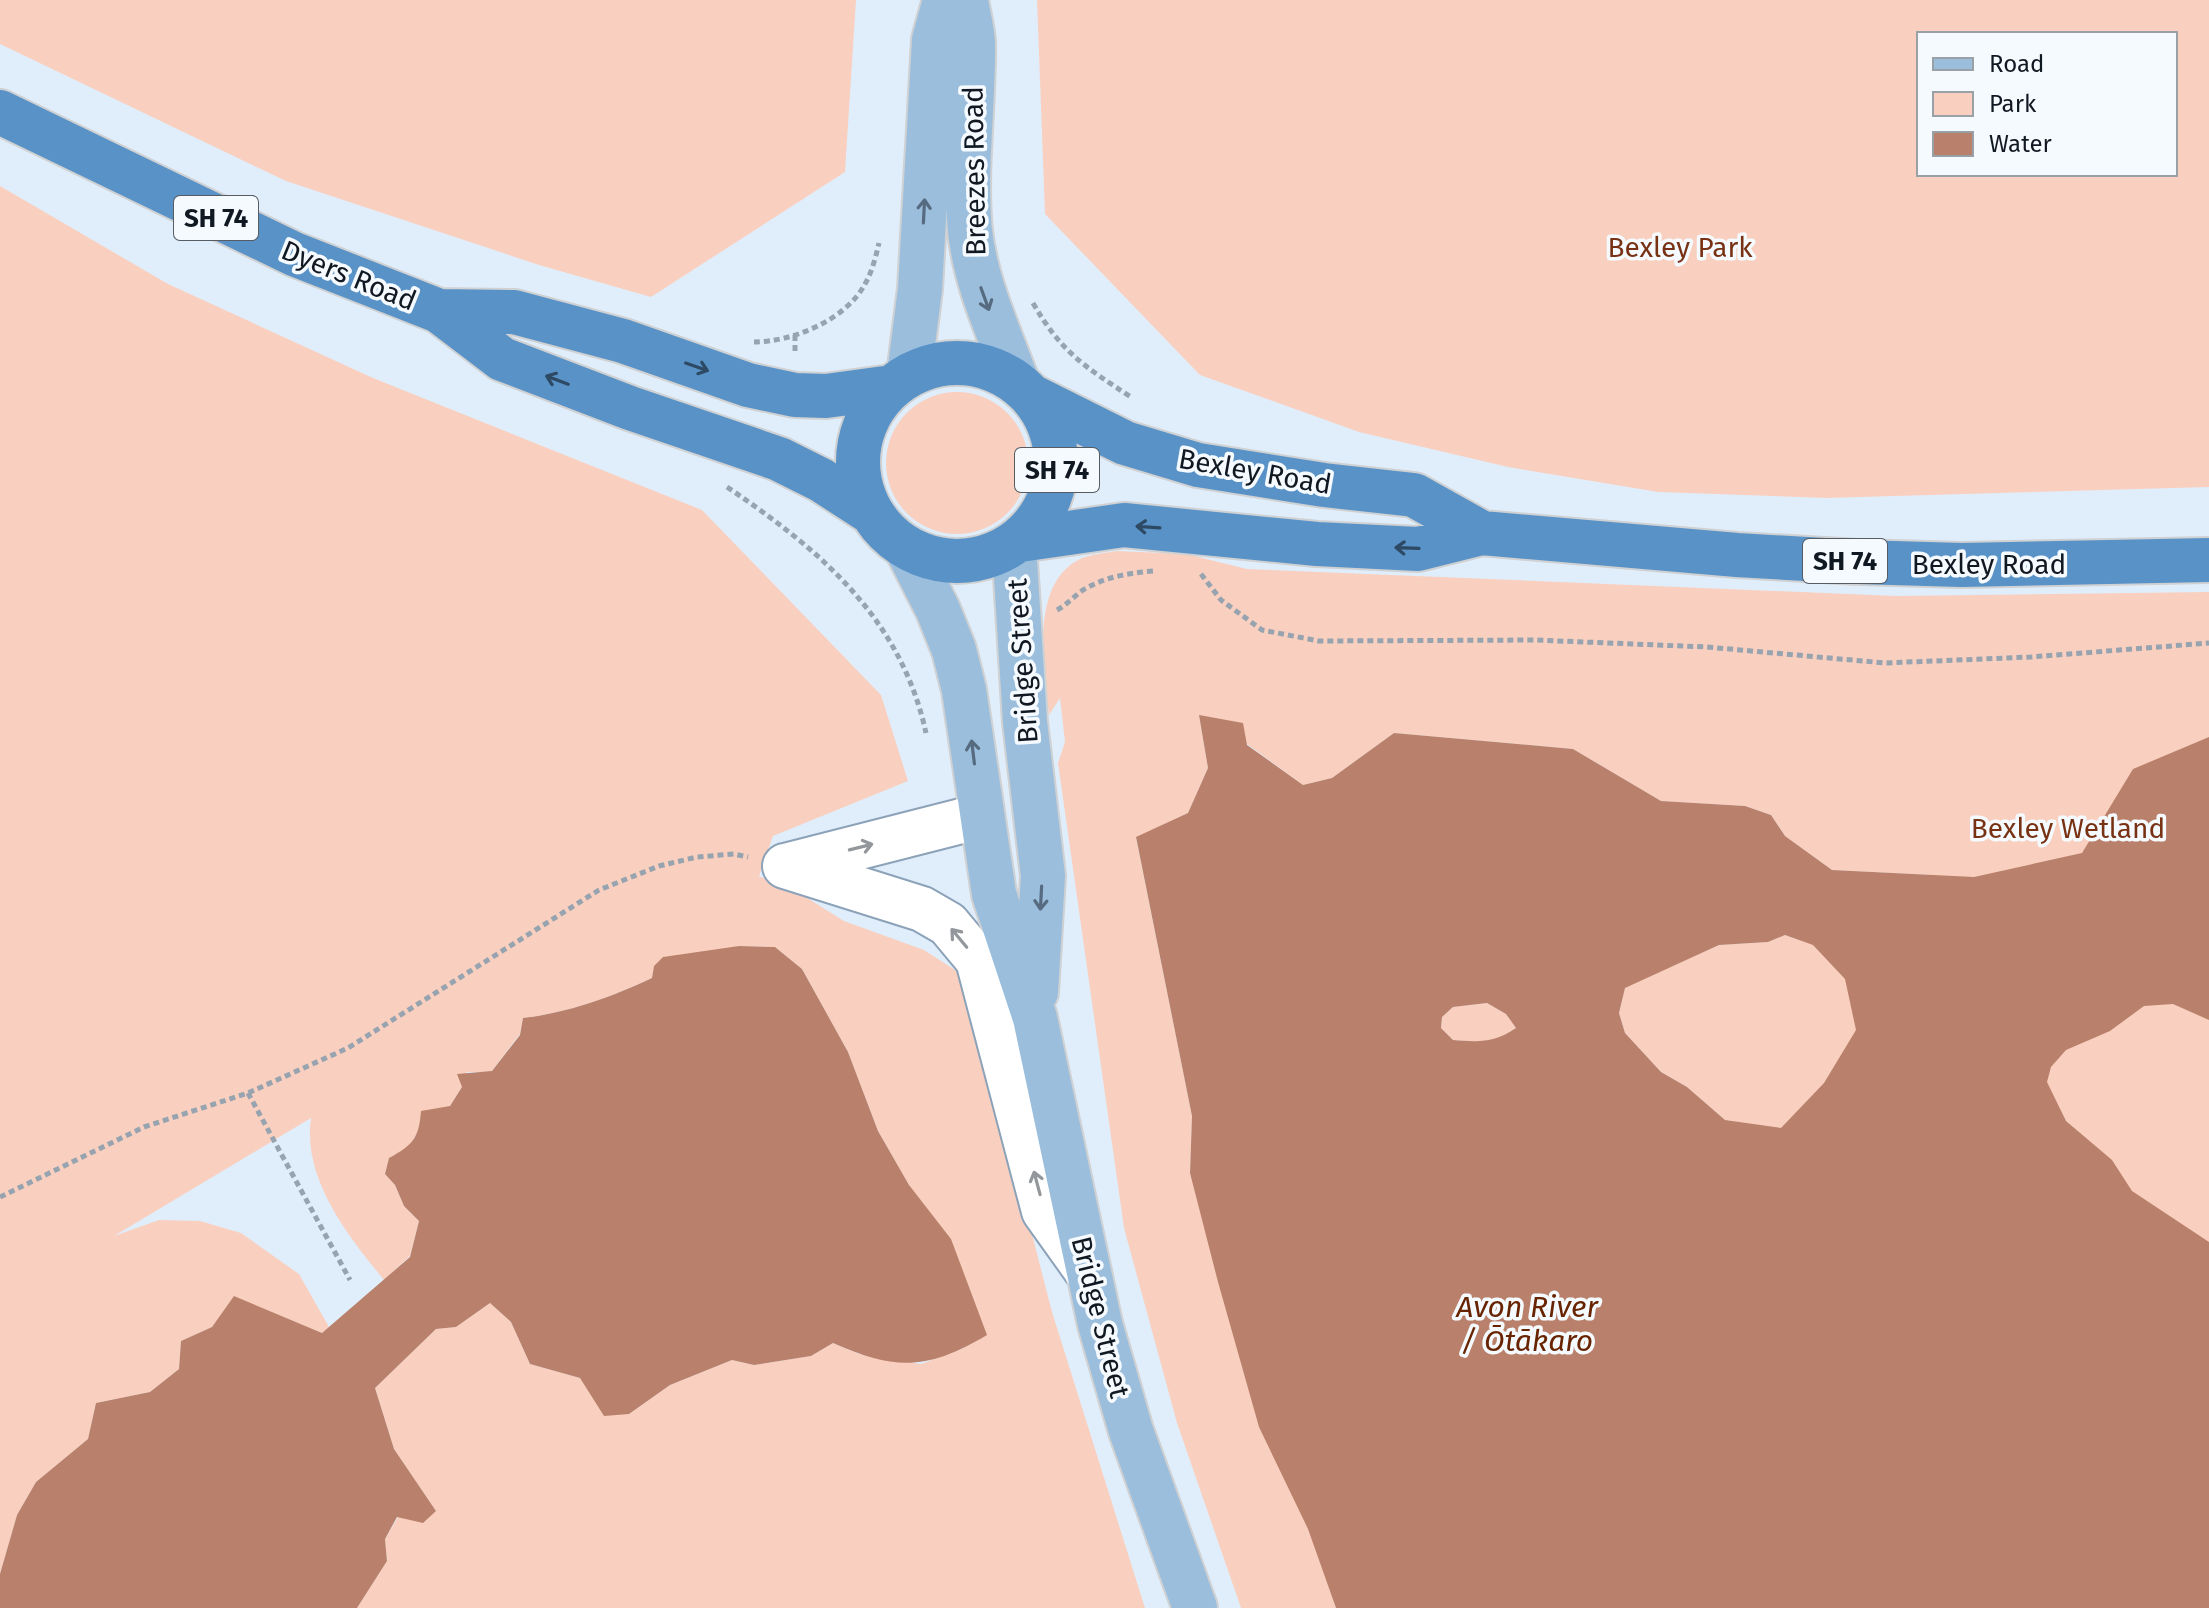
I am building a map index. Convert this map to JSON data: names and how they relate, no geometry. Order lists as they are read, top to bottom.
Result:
{
  "streets": {
    "highway": ["SH 74", "Dyers Road", "Bexley Road"],
    "main road": ["Breezes Road", "Bridge Street"]
  },
  "crossings": [
    ["Breezes Road", "SH 74"],
    ["Breezes Road", "Dyers Road"],
    ["Breezes Road", "Bexley Road"],
    ["Breezes Road", "Bridge Street"],
    ["SH 74", "Dyers Road"],
    ["SH 74", "Bexley Road"],
    ["SH 74", "Bridge Street"],
    ["Dyers Road", "Bexley Road"],
    ["Dyers Road", "Bridge Street"],
    ["Bexley Road", "Bridge Street"]
  ],
  "water": ["Avon River / Ōtākaro"],
  "parks": ["Bexley Park", "Bexley Wetland"],
  "legend": ["Road", "Park", "Water"]
}
